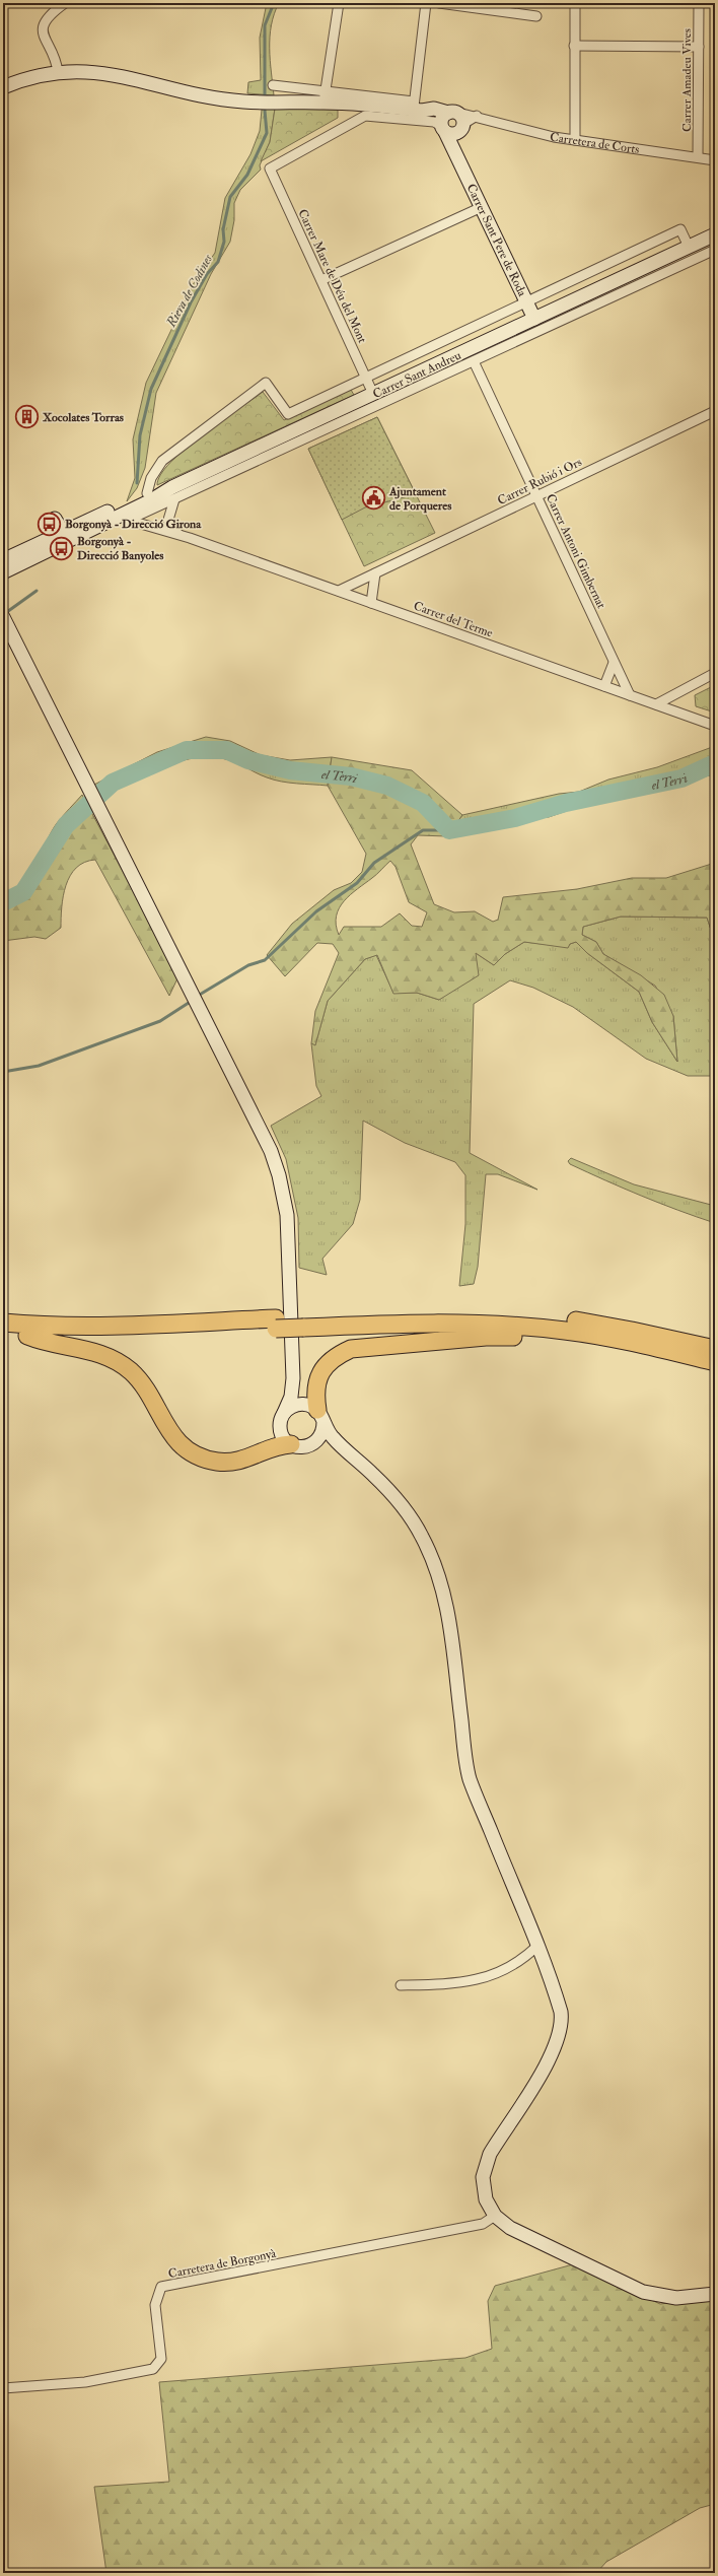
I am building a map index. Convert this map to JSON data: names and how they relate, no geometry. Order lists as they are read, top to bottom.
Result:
{
  "streets": {
    "main road": ["Carretera de Corts", "Carrer Sant Pere de Roda"],
    "street": [
      "Carrer Amadeu Vives",
      "Carrer Mare de Déu del Mont",
      "Carrer Sant Andreu",
      "Carrer Rubió i Ors",
      "Carrer Antoni Gimbernat",
      "Carrer del Terme",
      "Carretera de Borgonyà"
    ]
  },
  "crossings": [
    ["Carrer Amadeu Vives", "Carretera de Corts"],
    ["Carretera de Corts", "Carrer Sant Pere de Roda"],
    ["Carretera de Corts", "Carrer Mare de Déu del Mont"],
    ["Carrer Sant Pere de Roda", "Carrer Mare de Déu del Mont"],
    ["Carrer Sant Andreu", "Carrer Antoni Gimbernat"],
    ["Carrer Sant Andreu", "Carrer del Terme"],
    ["Carrer Rubió i Ors", "Carrer Antoni Gimbernat"],
    ["Carrer Rubió i Ors", "Carrer del Terme"],
    ["Carrer Antoni Gimbernat", "Carrer del Terme"]
  ],
  "water": ["Riera de Codines", "el Terri"],
  "places": {
    "building": ["Xocolates Torras"],
    "public building": ["Ajuntament de Porqueres"],
    "bus stop": ["Borgonyà - Direcció Girona", "Borgonyà - Direcció Banyoles"]
  }
}
